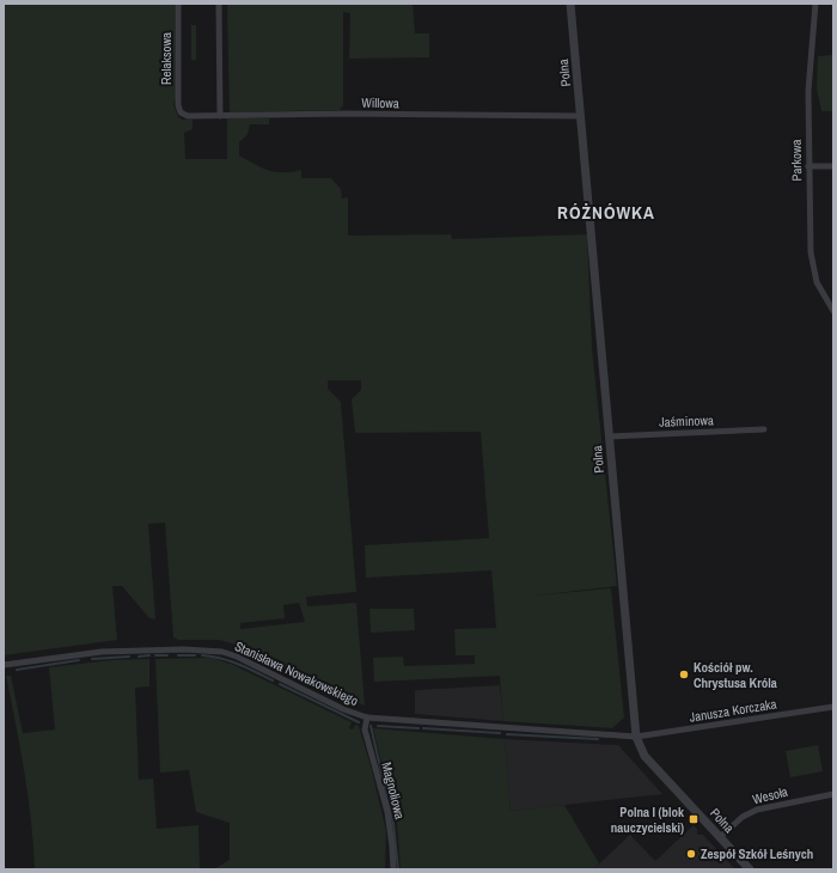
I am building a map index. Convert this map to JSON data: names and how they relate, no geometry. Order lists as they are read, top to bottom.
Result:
{
  "streets": {
    "street": [
      "Relaksowa",
      "Polna",
      "Willowa",
      "Parkowa",
      "Jaśminowa",
      "Stanisława Nowakowskiego",
      "Janusza Korczaka",
      "Magnoliowa",
      "Wesoła"
    ]
  },
  "crossings": [
    ["Relaksowa", "Willowa"],
    ["Polna", "Willowa"],
    ["Polna", "Jaśminowa"],
    ["Polna", "Stanisława Nowakowskiego"],
    ["Polna", "Janusza Korczaka"],
    ["Polna", "Wesoła"],
    ["Stanisława Nowakowskiego", "Janusza Korczaka"],
    ["Stanisława Nowakowskiego", "Magnoliowa"]
  ],
  "districts": ["RÓŻNÓWKA"],
  "places": {
    "other": ["Kościół pw. Chrystusa Króla", "Zespół Szkół Leśnych"],
    "transit": ["Polna I (blok nauczycielski)"]
  }
}
